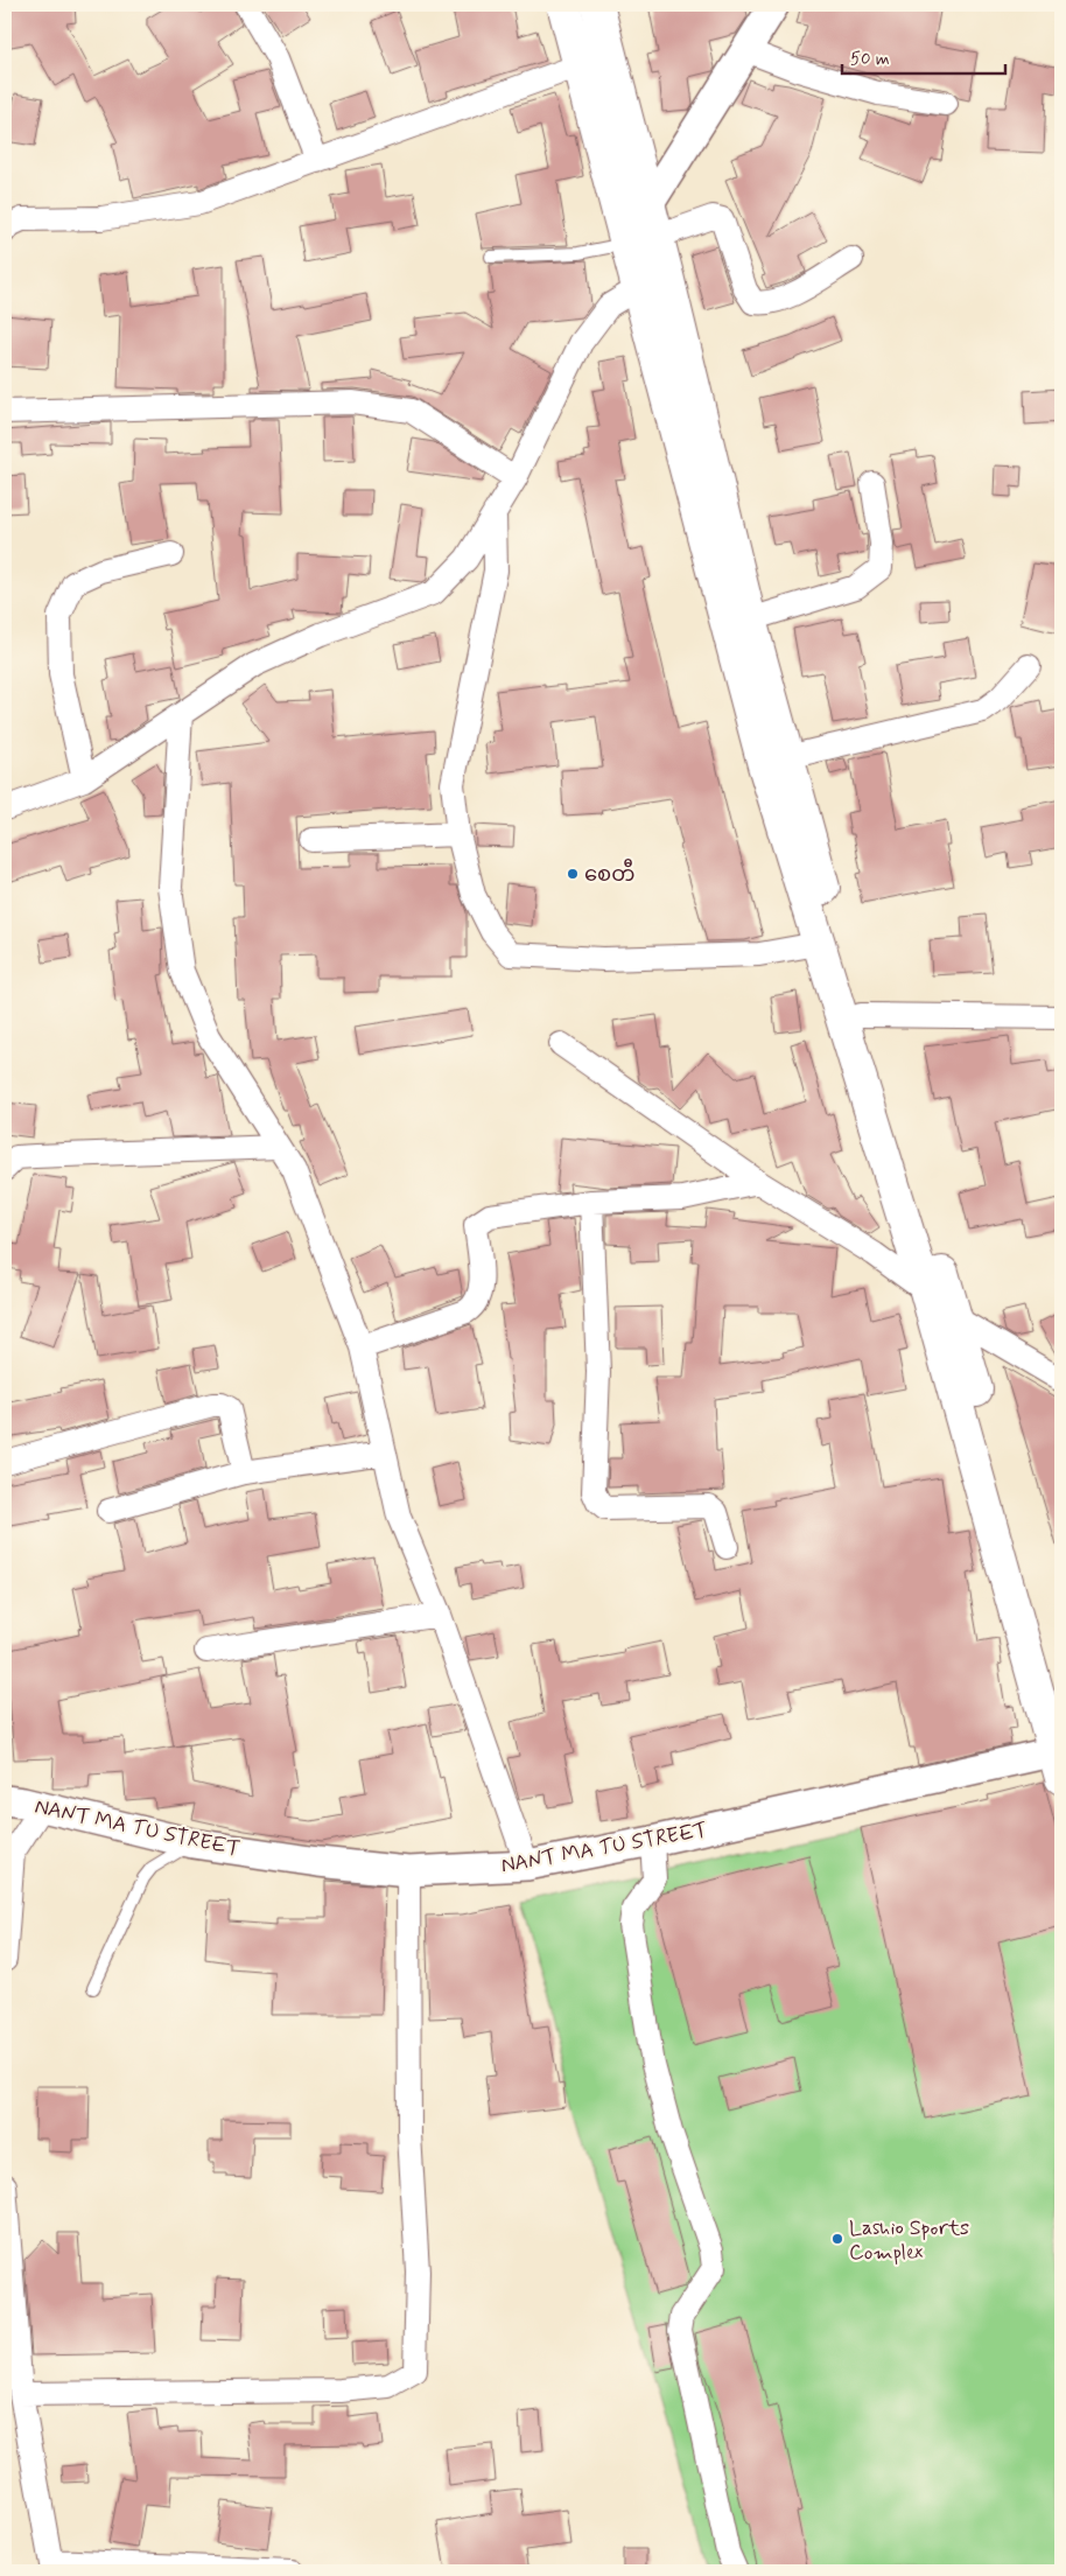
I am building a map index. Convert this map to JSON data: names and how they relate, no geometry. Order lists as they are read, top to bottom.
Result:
{
  "streets": {
    "street": ["NANT MA TU STREET"]
  },
  "places": ["စေတီ", "Lashio Sports Complex"],
  "scale_bar": "50 m"
}
